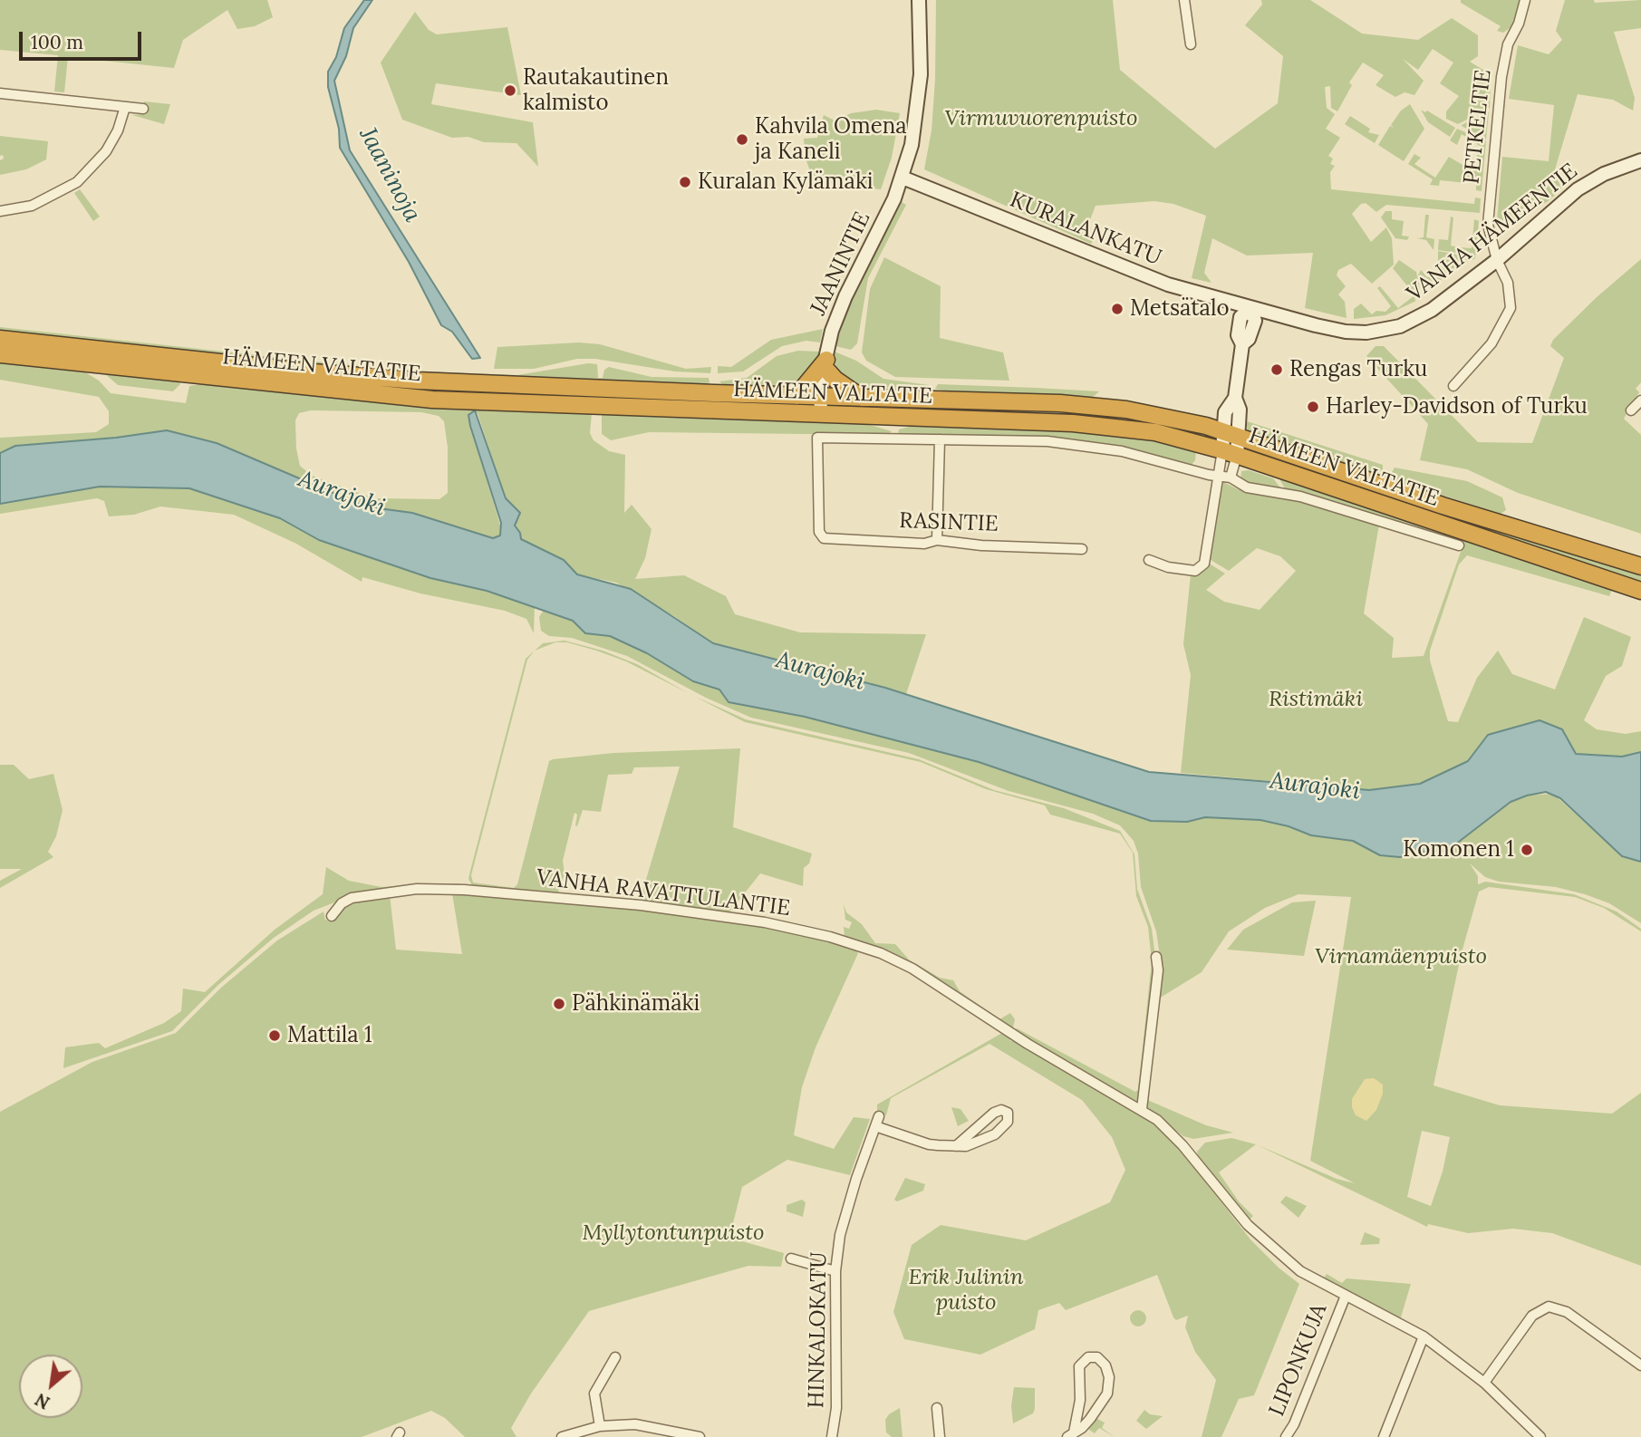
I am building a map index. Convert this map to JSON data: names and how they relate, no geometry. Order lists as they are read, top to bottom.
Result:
{
  "streets": {
    "highway": ["HÄMEEN VALTATIE"],
    "street": [
      "PETKELTIE",
      "KURALANKATU",
      "VANHA HÄMEENTIE",
      "JAANINTIE",
      "RASINTIE",
      "VANHA RAVATTULANTIE",
      "HINKALOKATU",
      "LIPONKUJA"
    ]
  },
  "crossings": [
    ["PETKELTIE", "VANHA HÄMEENTIE"],
    ["KURALANKATU", "VANHA HÄMEENTIE"],
    ["KURALANKATU", "JAANINTIE"],
    ["JAANINTIE", "HÄMEEN VALTATIE"],
    ["VANHA RAVATTULANTIE", "LIPONKUJA"]
  ],
  "water": ["Jaaninoja", "Aurajoki"],
  "parks": [
    "Virmuvuorenpuisto",
    "Ristimäki",
    "Virnamäenpuisto",
    "Myllytontunpuisto",
    "Erik Julinin puisto"
  ],
  "places": [
    "Rautakautinen kalmisto",
    "Kahvila Omena ja Kaneli",
    "Kuralan Kylämäki",
    "Metsätalo",
    "Rengas Turku",
    "Harley-Davidson of Turku",
    "Komonen 1",
    "Pähkinämäki",
    "Mattila 1"
  ],
  "scale_bar": "100 m",
  "north": "bottom left"
}
